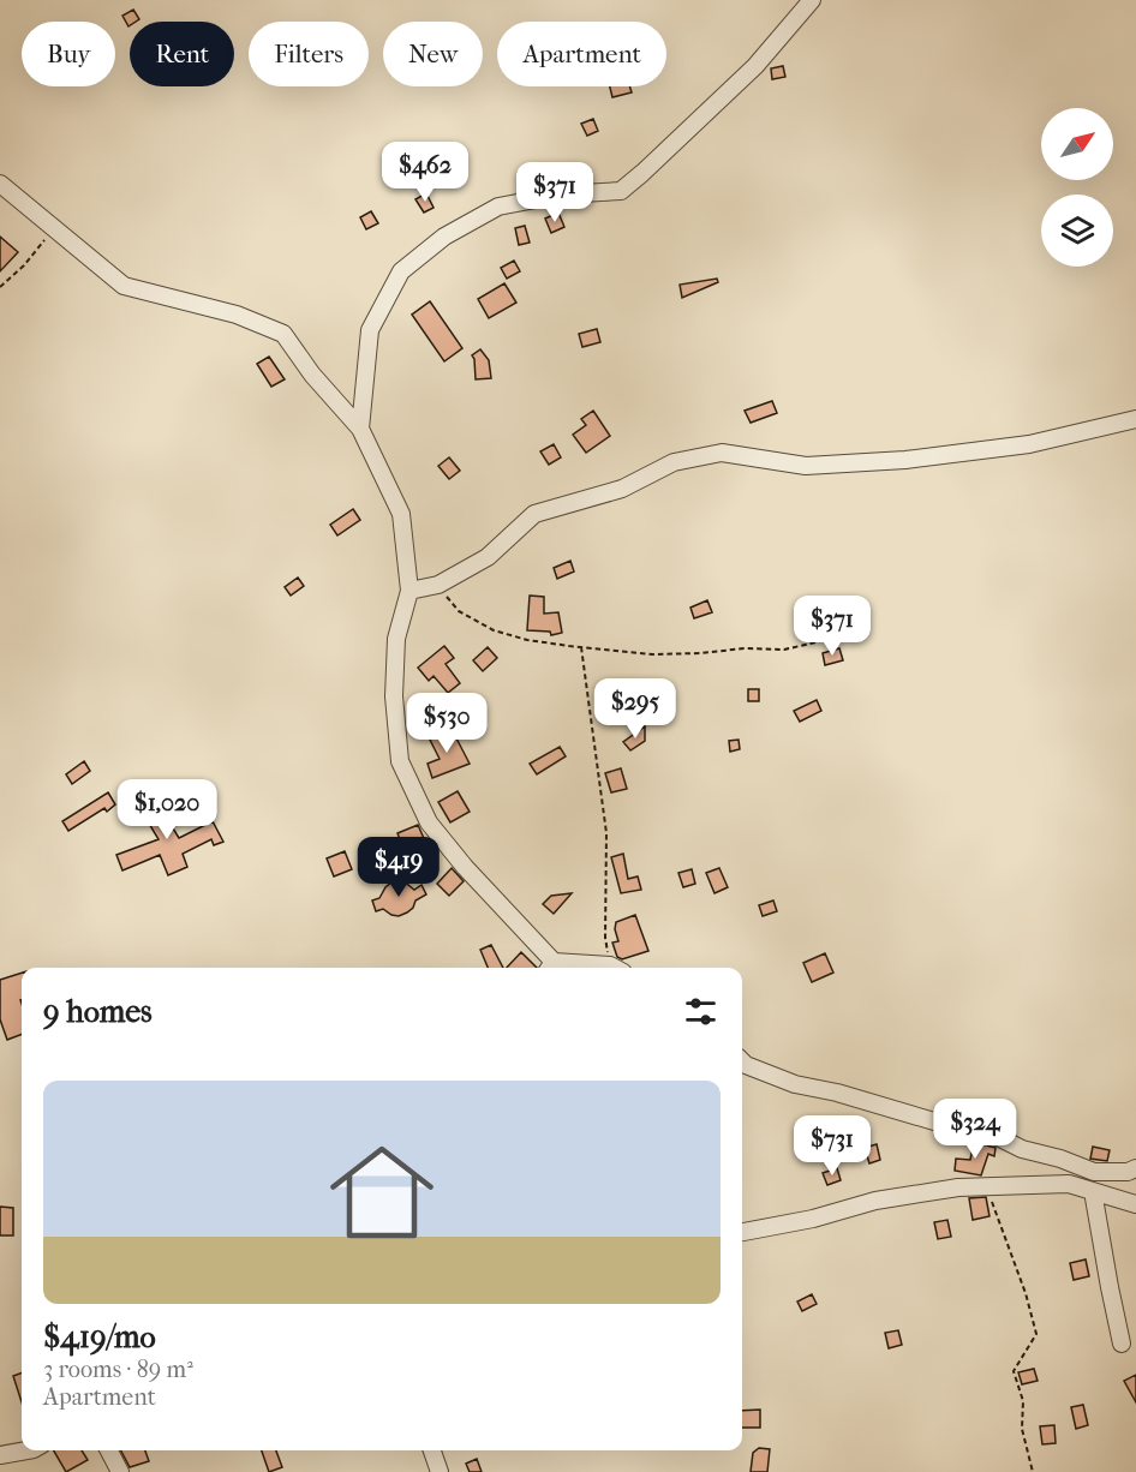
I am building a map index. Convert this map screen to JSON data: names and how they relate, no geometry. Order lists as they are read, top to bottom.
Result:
{
  "north": "top right",
  "page": {
    "chip": [
      "Buy",
      "Rent",
      "Filters",
      "New",
      "Apartment"
    ],
    "price": [
      "$462",
      "$371",
      "$371",
      "$295",
      "$530",
      "$1,020",
      "$419",
      "$324",
      "$731"
    ],
    "heading": "9 homes",
    "list": [
      {
        "name": "$419/mo",
        "note": "3 rooms · 89 m² · Apartment"
      }
    ]
  }
}
